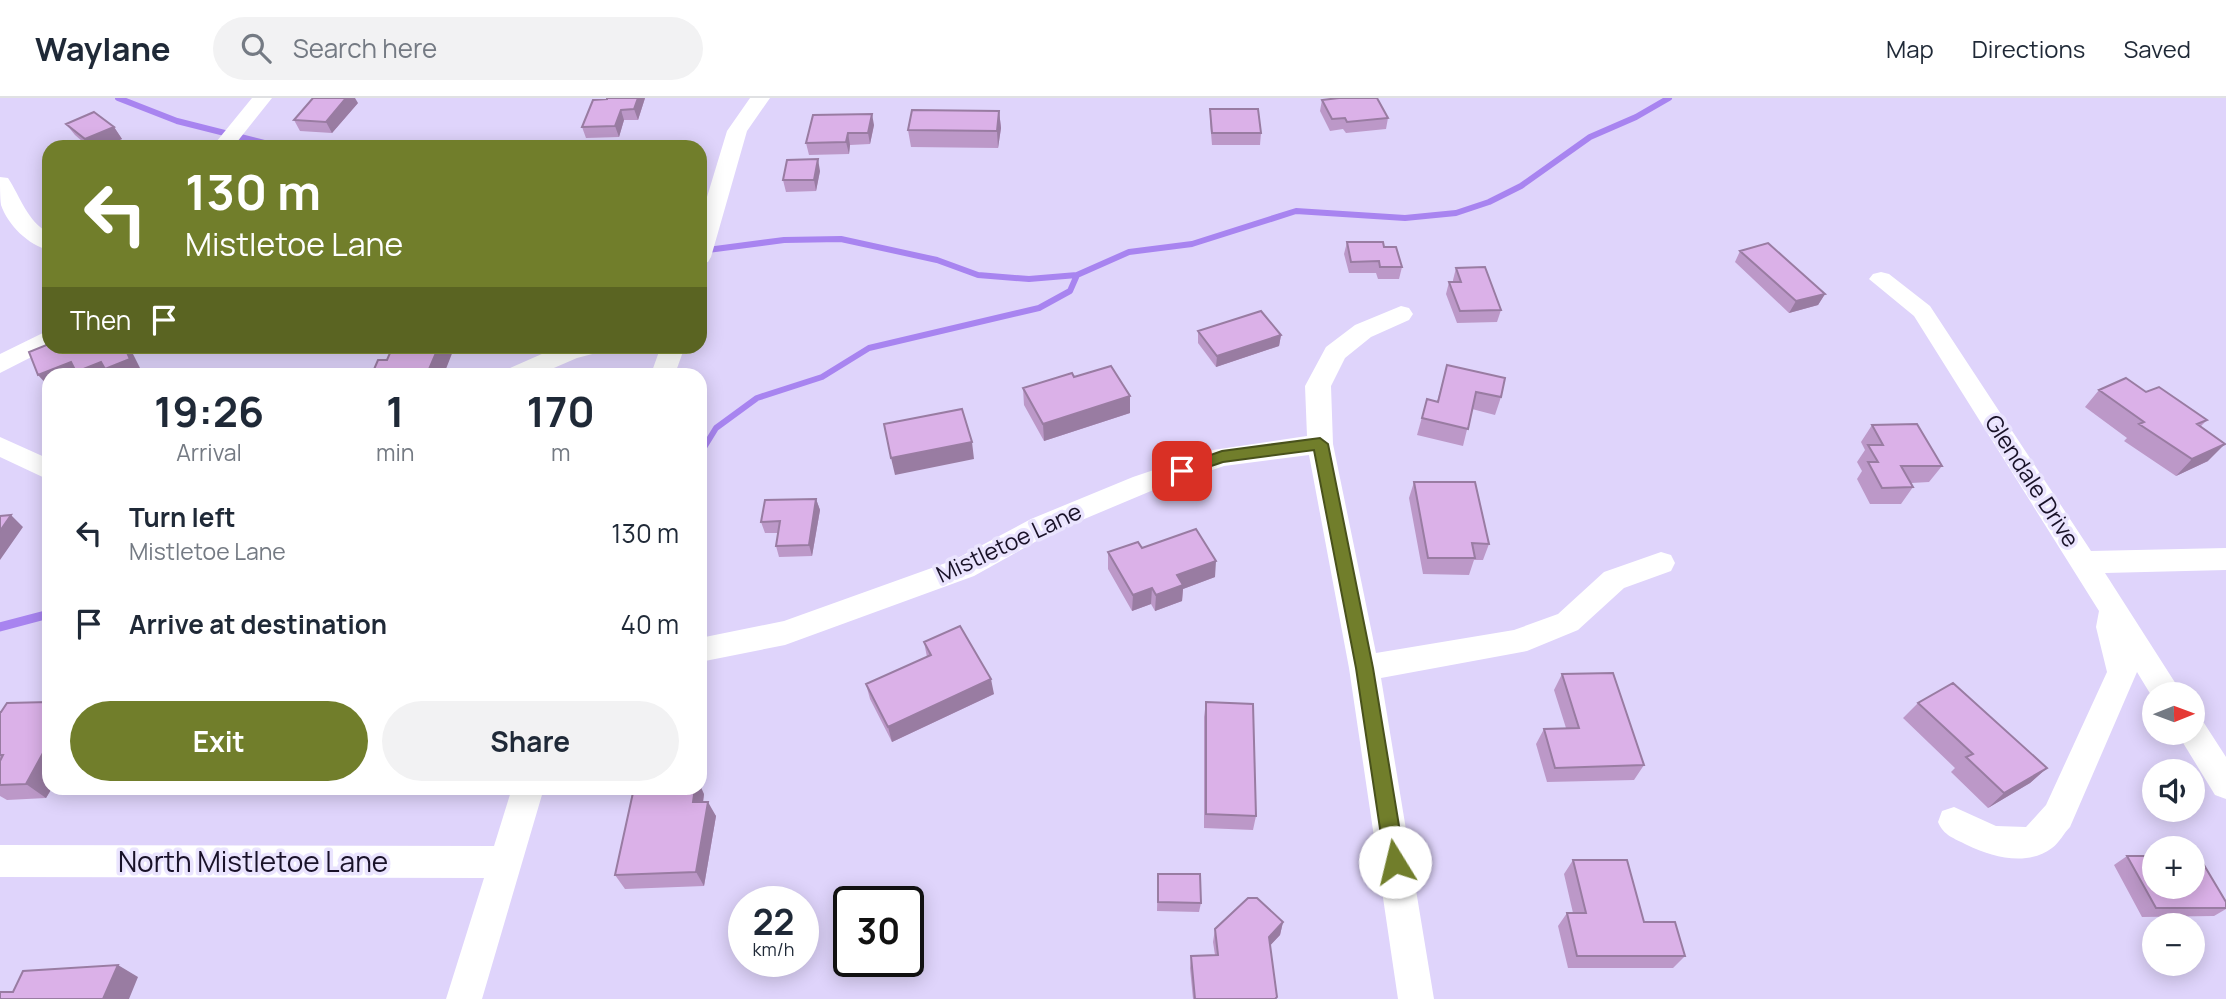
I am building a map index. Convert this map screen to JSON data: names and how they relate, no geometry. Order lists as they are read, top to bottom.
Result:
{
  "streets": {
    "street": ["Glendale Drive", "Mistletoe Lane", "North Mistletoe Lane"]
  },
  "north": "right",
  "page": {
    "header": "Waylane",
    "search": "Search here",
    "nav": ["Map", "Directions", "Saved"],
    "turn": ["130 m", "Mistletoe Lane"],
    "then": "Then",
    "eta": [
      "19:26",
      "Arrival",
      "1",
      "min",
      "170",
      "m"
    ],
    "list": [
      {
        "name": "Turn left",
        "note": "Mistletoe Lane",
        "value": "130 m"
      },
      {
        "name": "Arrive at destination",
        "value": "40 m"
      }
    ],
    "map_buttons": ["+", "−"],
    "buttons": ["Exit", "Share"],
    "speed": "22 km/h",
    "limit": "30"
  }
}
